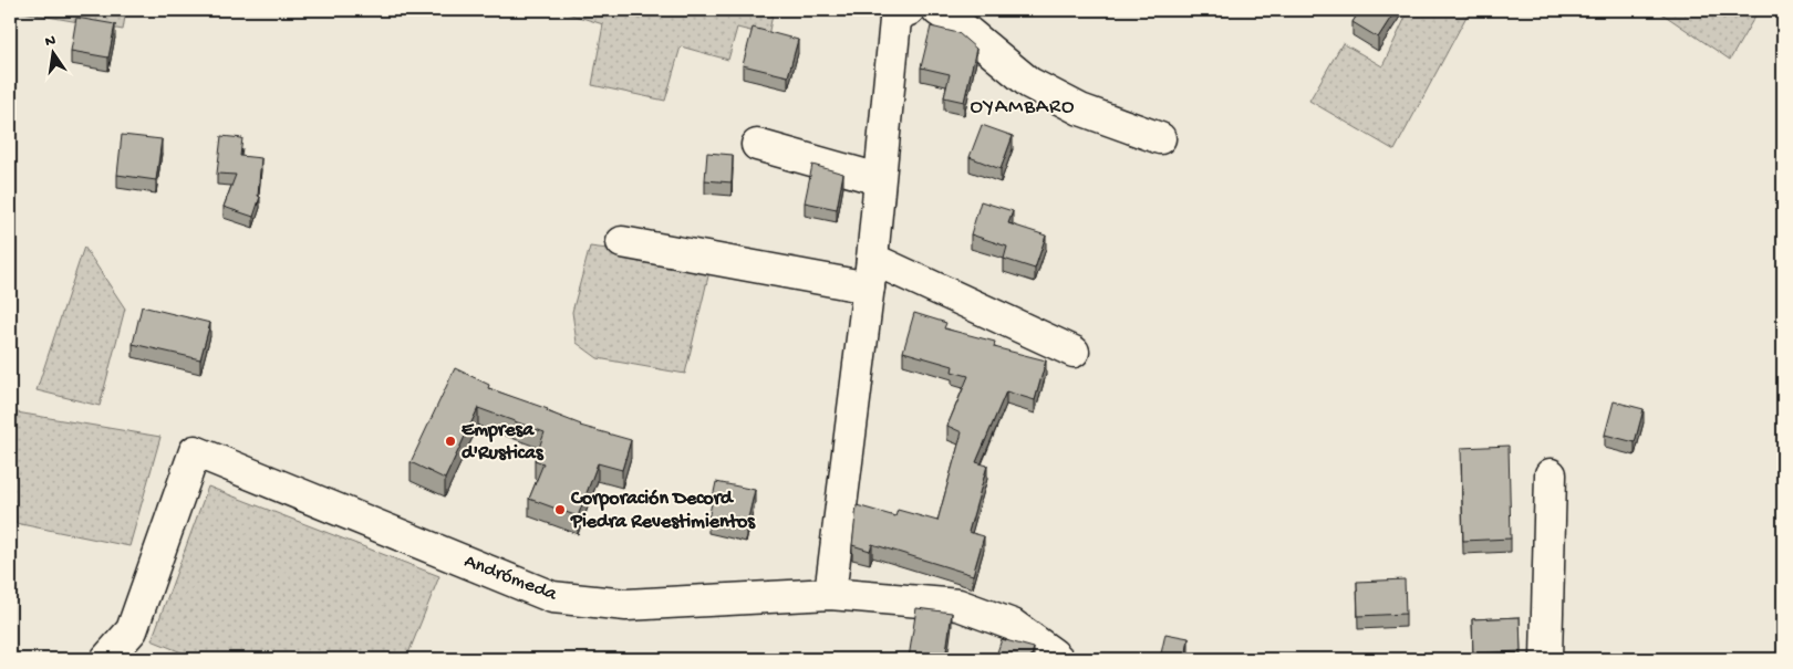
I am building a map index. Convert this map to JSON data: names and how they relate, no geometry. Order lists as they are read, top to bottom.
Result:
{
  "streets": {
    "street": ["Andrómeda"]
  },
  "districts": ["OYAMBARO"],
  "places": ["Empresa d'Rusticas", "Corporación Decord Piedra Revestimientos"],
  "north": "top"
}
